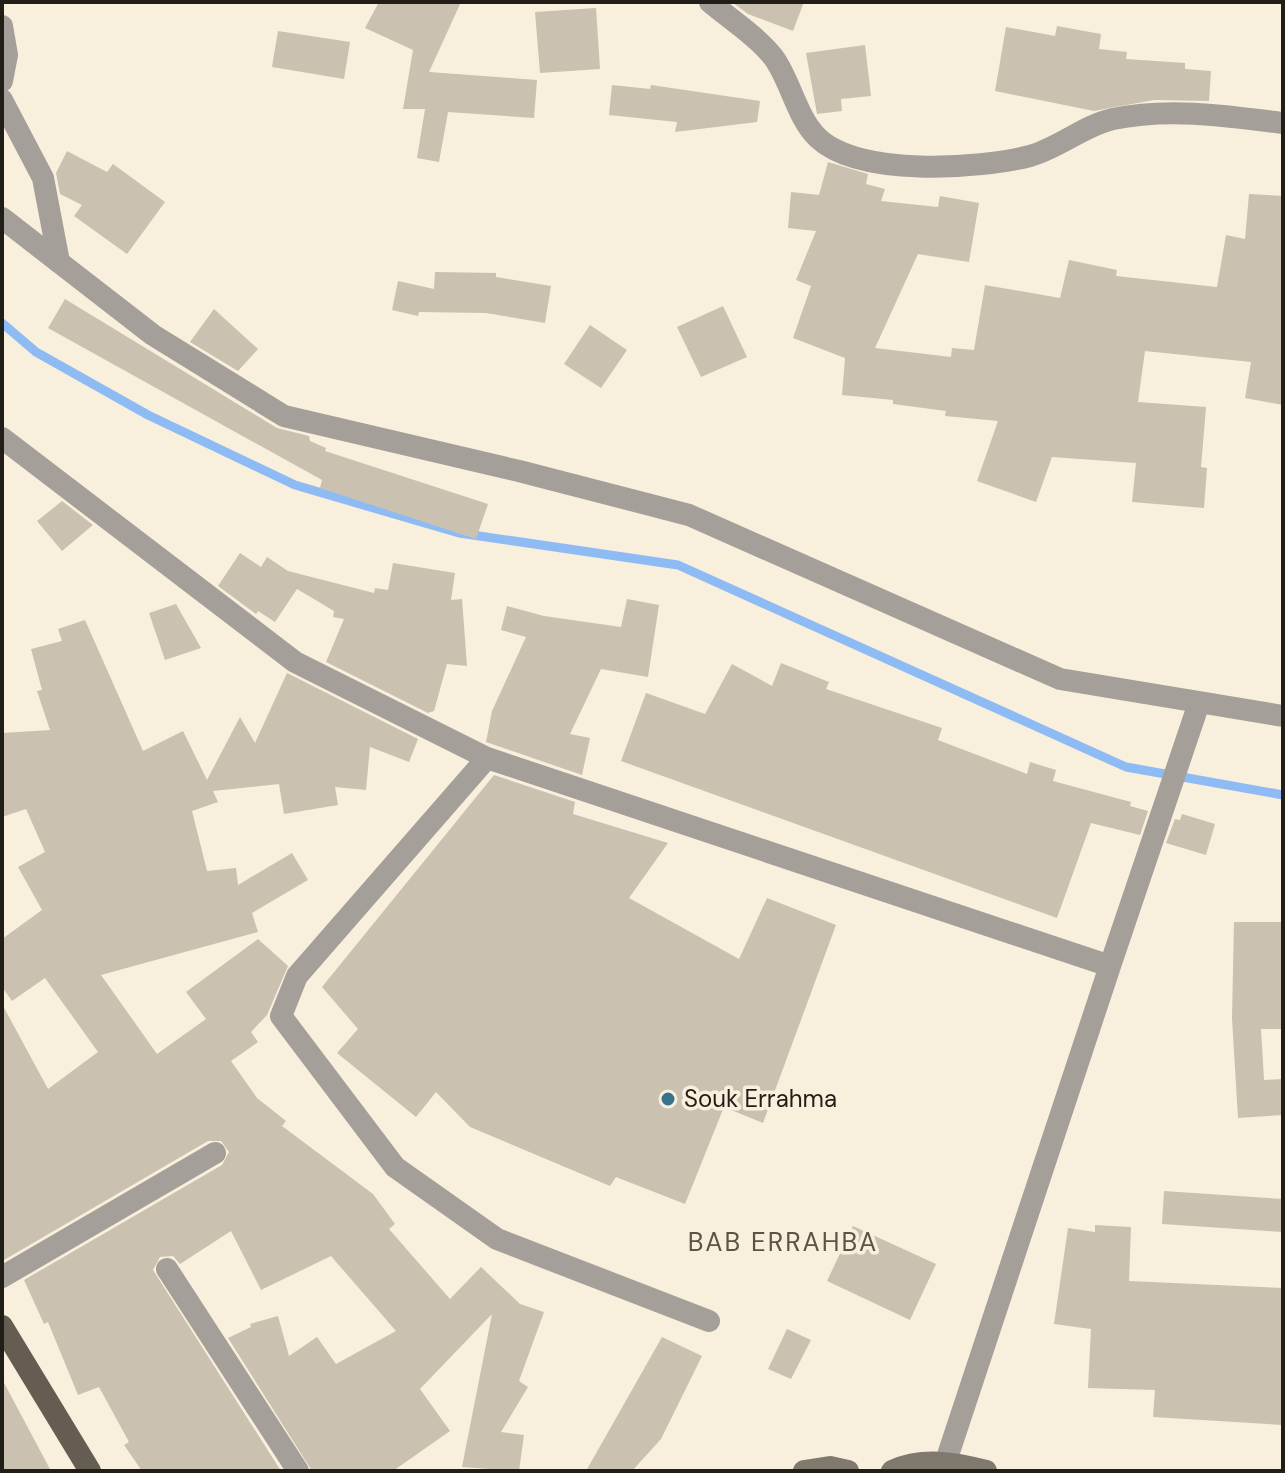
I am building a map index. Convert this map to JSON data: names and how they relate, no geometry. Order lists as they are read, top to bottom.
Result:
{
  "districts": ["BAB ERRAHBA"],
  "places": ["Souk Errahma"]
}
